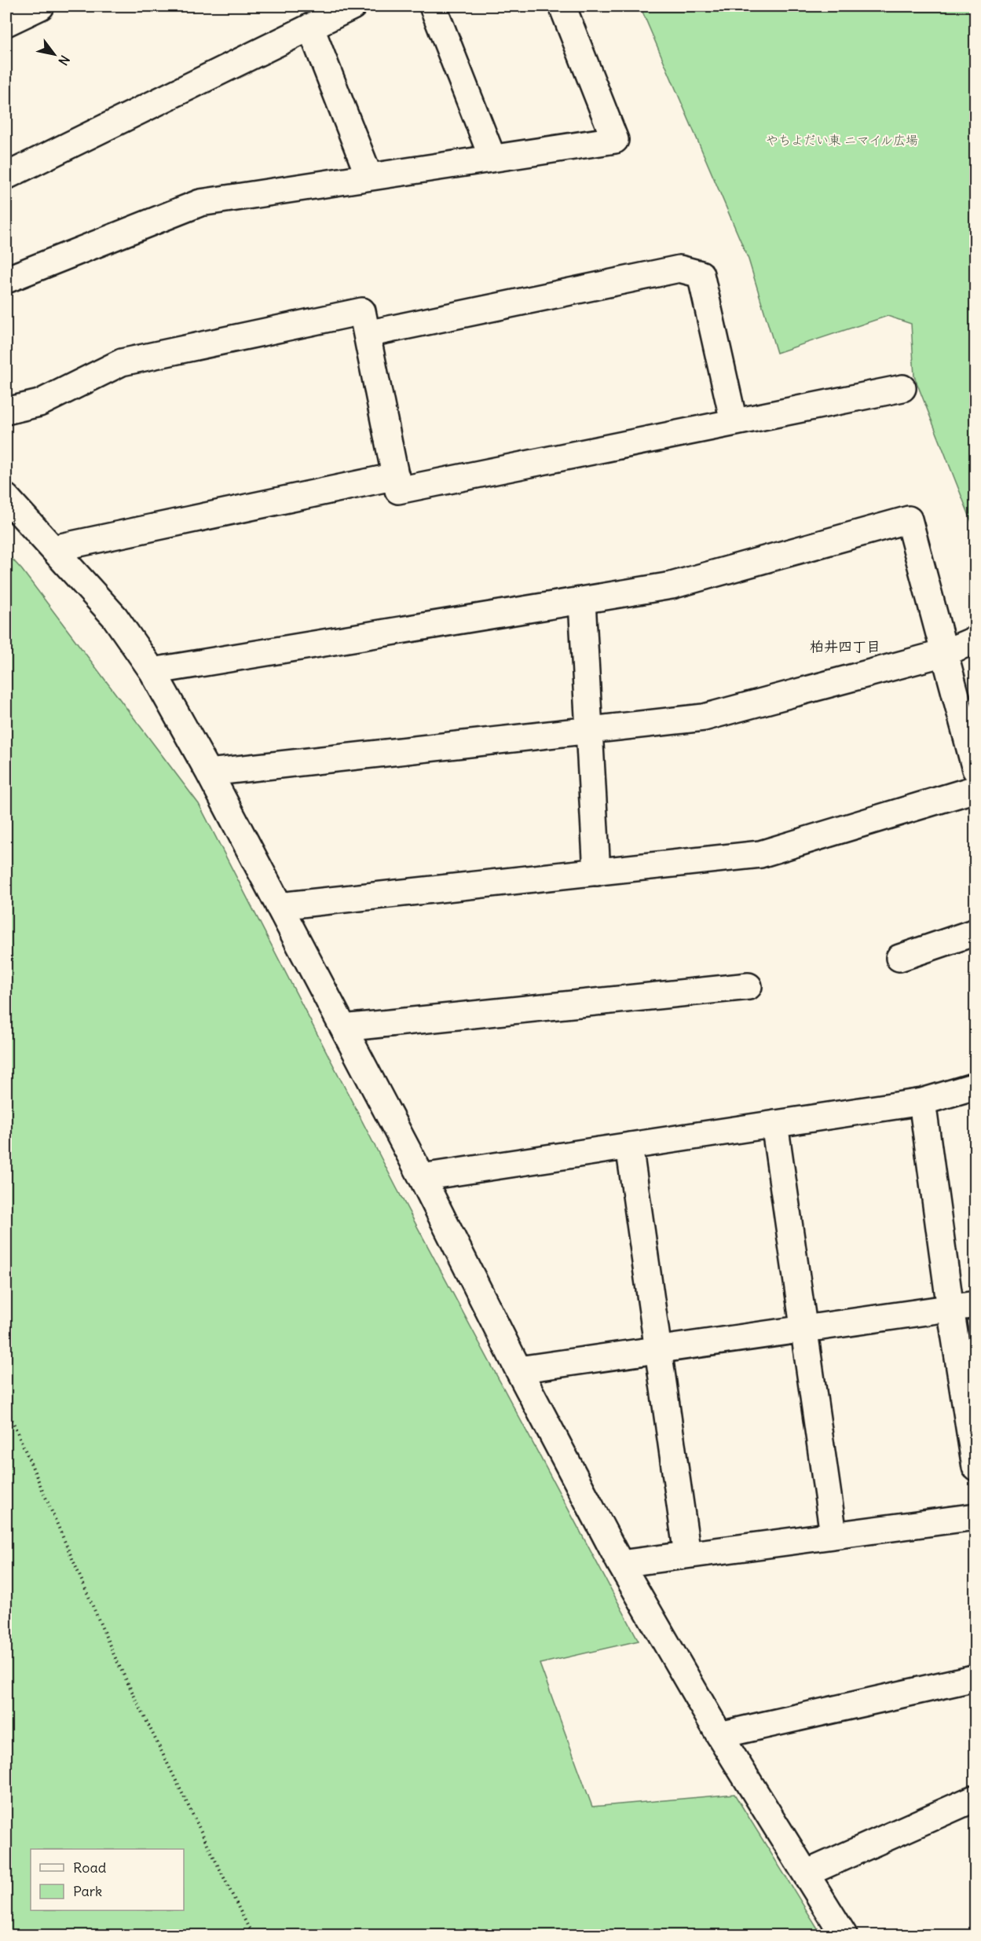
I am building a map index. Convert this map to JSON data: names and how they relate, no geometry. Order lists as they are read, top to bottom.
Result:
{
  "districts": ["柏井四丁目"],
  "parks": ["やちよだい東 ニマイル広場"],
  "legend": ["Road", "Park"],
  "north": "bottom right"
}
